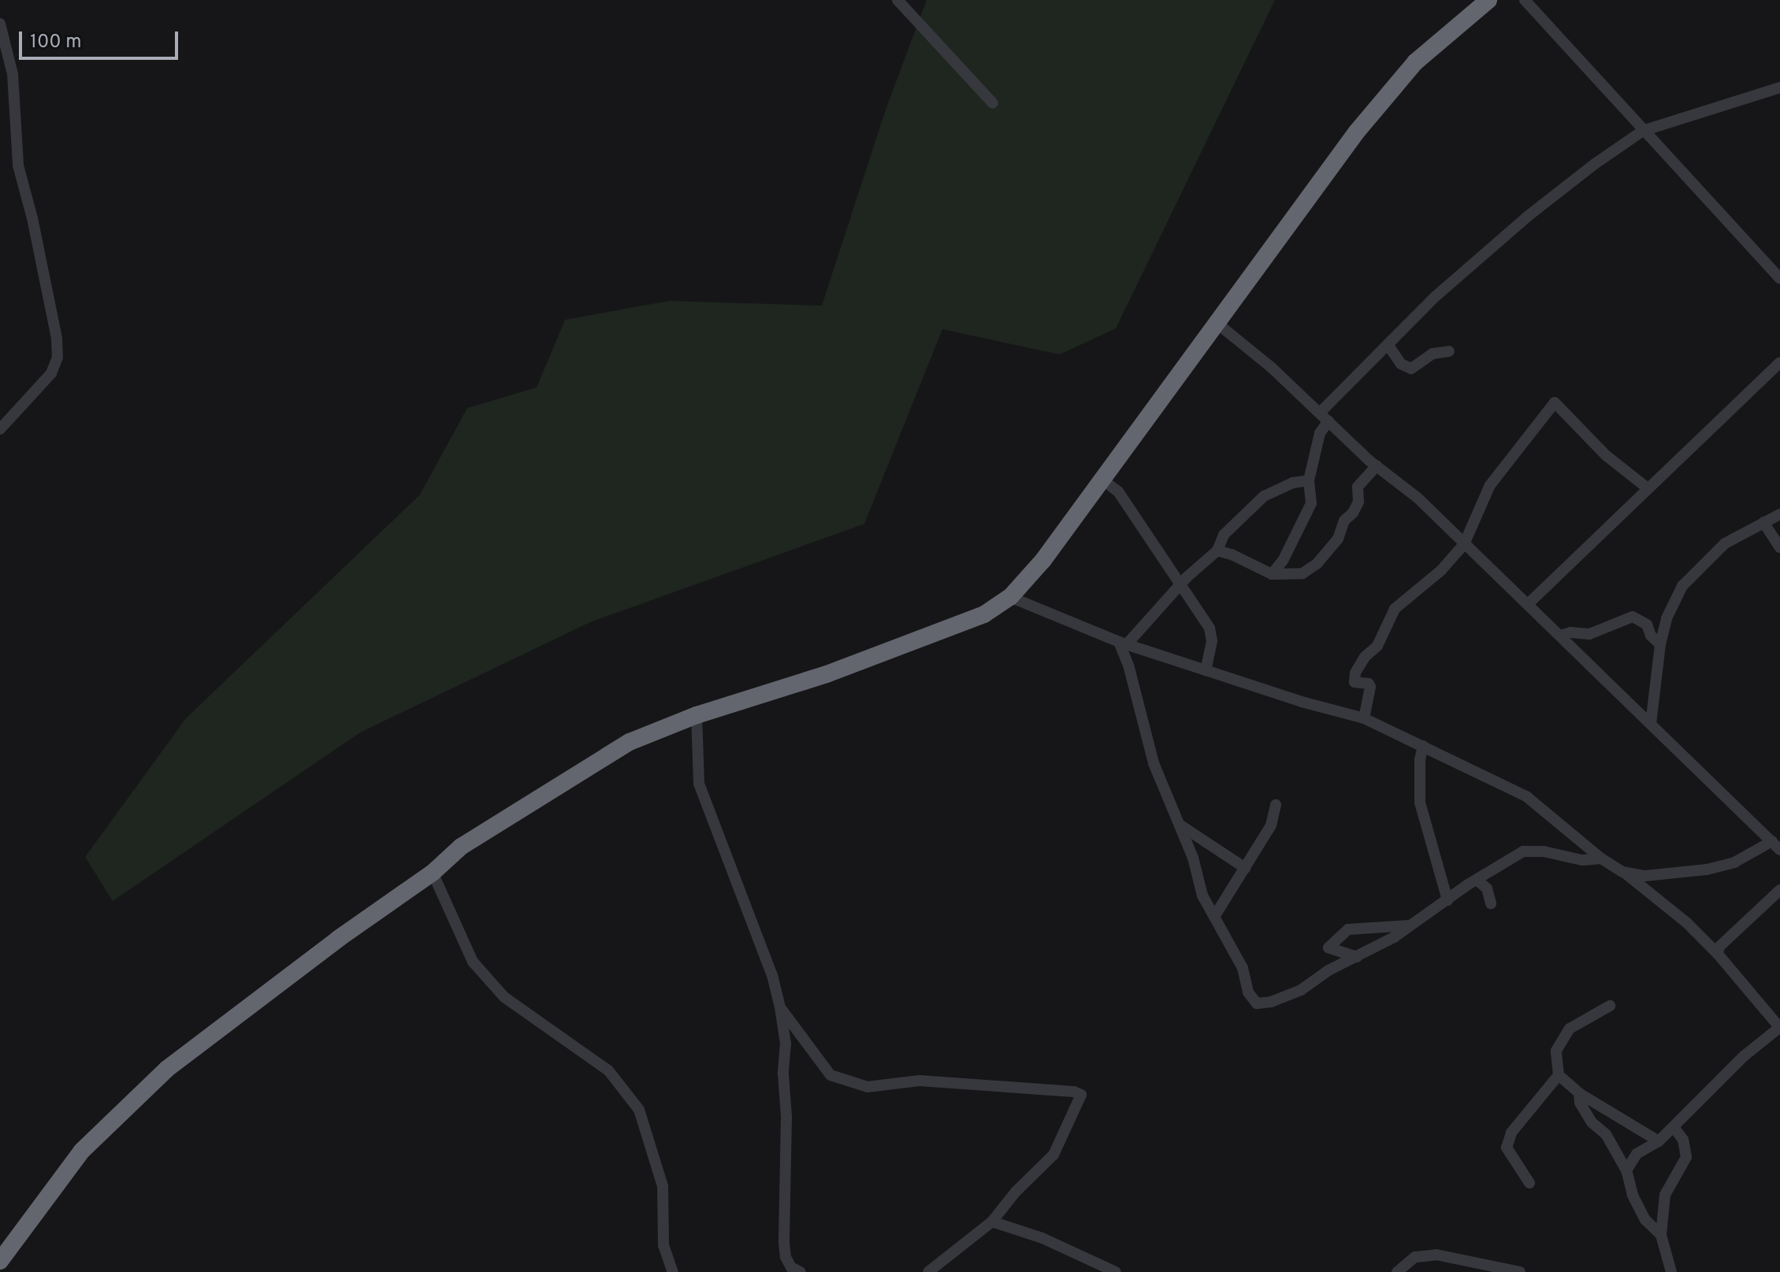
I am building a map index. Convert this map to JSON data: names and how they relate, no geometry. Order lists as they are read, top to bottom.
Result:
{
  "scale_bar": "100 m"
}
